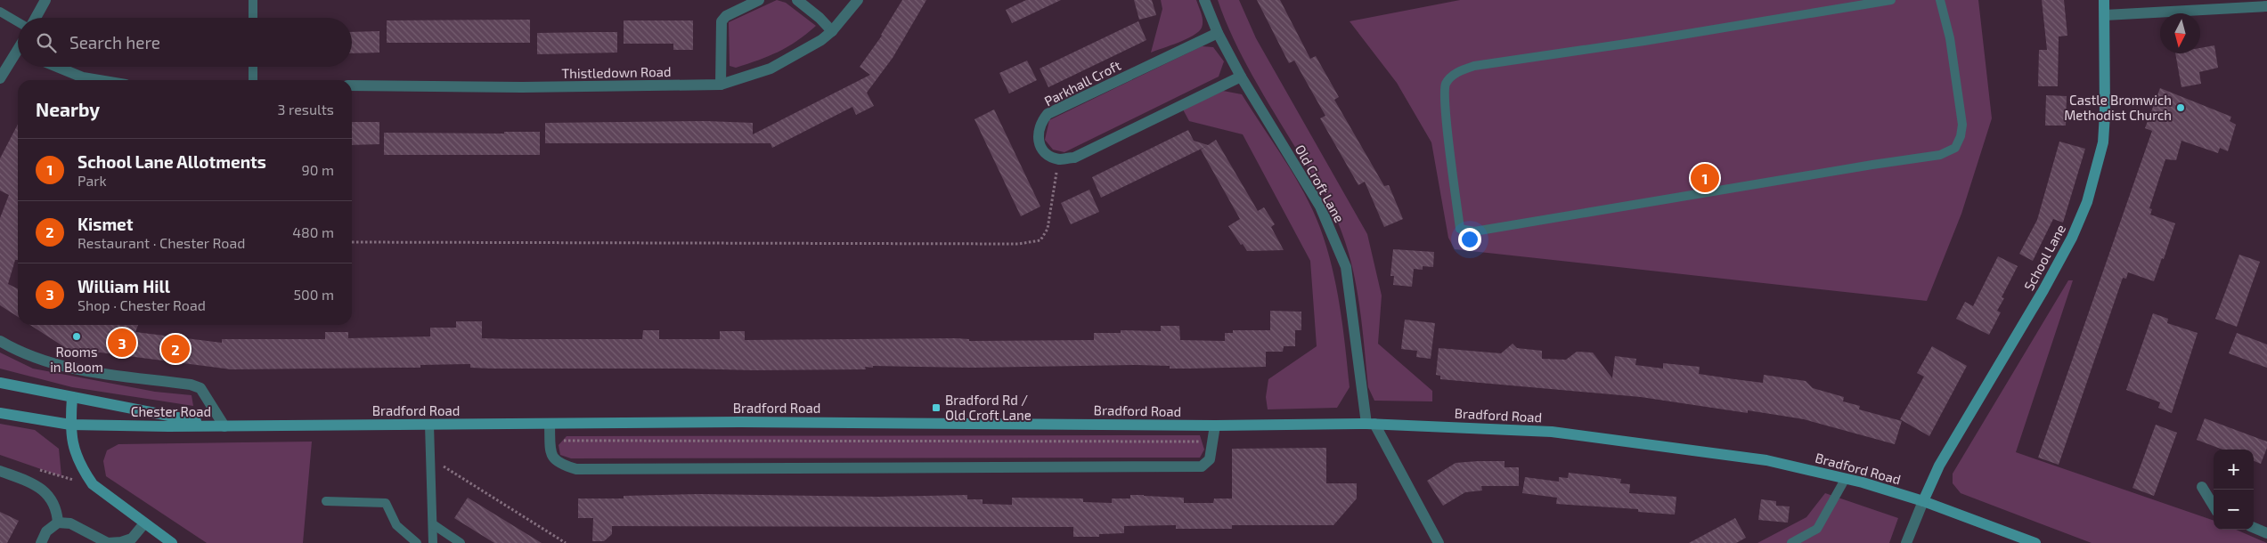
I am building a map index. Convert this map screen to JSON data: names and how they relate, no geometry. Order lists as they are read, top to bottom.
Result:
{
  "streets": {
    "main road": ["School Lane", "Bradford Road", "Chester Road"],
    "street": ["Thistledown Road", "Parkhall Croft", "Old Croft Lane"]
  },
  "crossings": [
    ["Parkhall Croft", "Old Croft Lane"],
    ["Old Croft Lane", "Bradford Road"],
    ["School Lane", "Bradford Road"],
    ["Bradford Road", "Chester Road"]
  ],
  "places": {
    "other": ["Castle Bromwich Methodist Church", "Rooms in Bloom"],
    "transit": ["Bradford Rd / Old Croft Lane"]
  },
  "north": "bottom",
  "page": {
    "search": "Search here",
    "heading": ["Nearby", "3 results"],
    "list": [
      {
        "mark": "1",
        "name": "School Lane Allotments",
        "note": "Park",
        "value": "90 m"
      },
      {
        "mark": "2",
        "name": "Kismet",
        "note": "Restaurant · Chester Road",
        "value": "480 m"
      },
      {
        "mark": "3",
        "name": "William Hill",
        "note": "Shop · Chester Road",
        "value": "500 m"
      }
    ],
    "pins": ["1", "3", "2"],
    "map_buttons": ["+", "−"]
  }
}
